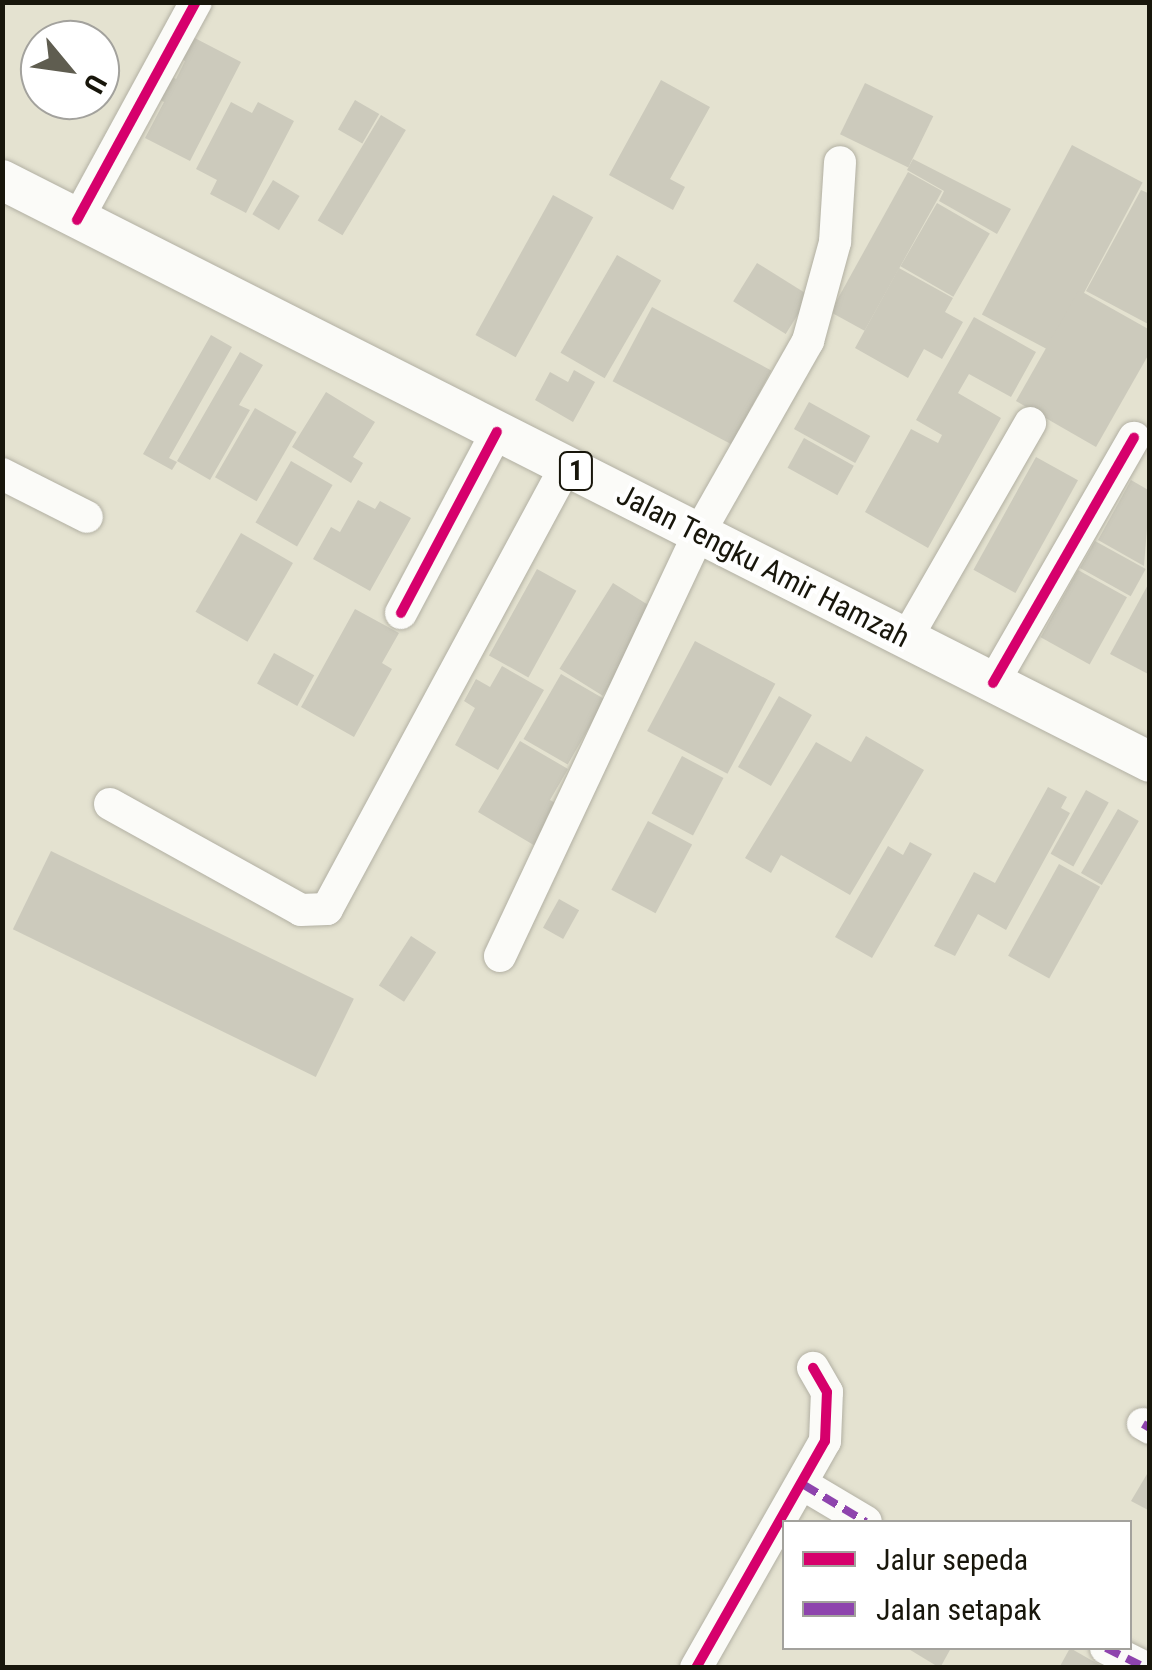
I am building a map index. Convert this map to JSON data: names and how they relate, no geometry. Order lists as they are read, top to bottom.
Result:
{
  "streets": {
    "main road": ["1", "Jalan Tengku Amir Hamzah"]
  },
  "legend": ["Jalur sepeda", "Jalan setapak"],
  "north": "bottom right"
}
